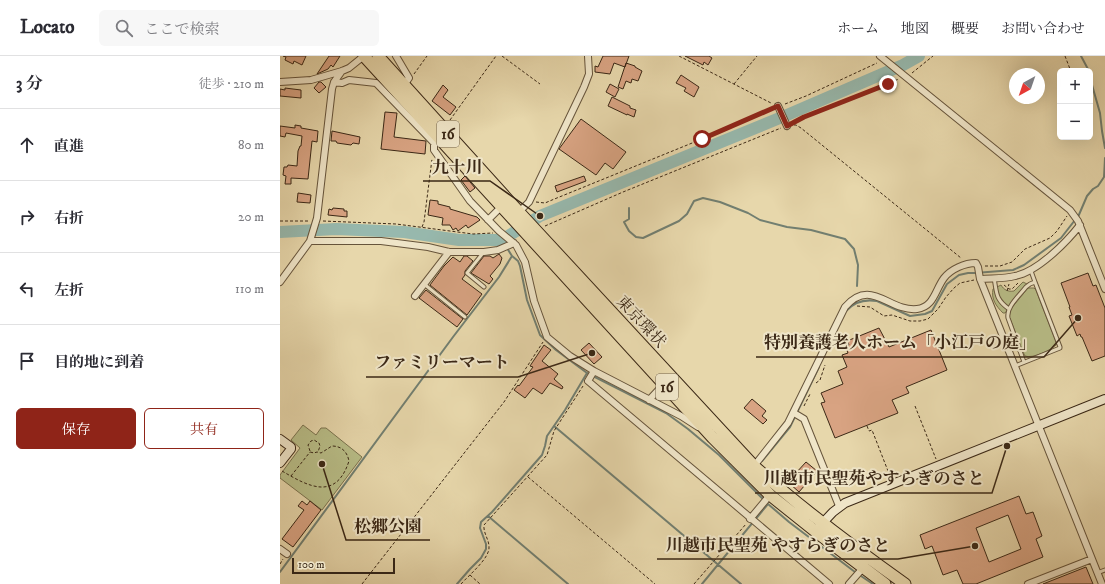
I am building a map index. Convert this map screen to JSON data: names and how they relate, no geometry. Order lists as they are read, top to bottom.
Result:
{
  "streets": {
    "highway": ["16", "東京環状"]
  },
  "places": [
    "九十川",
    "特別養護老人ホーム「小江戸の庭」",
    "ファミリーマート",
    "川越市民聖苑やすらぎのさと",
    "松郷公園",
    "川越市民聖苑 やすらぎのさと"
  ],
  "scale_bar": "100 m",
  "north": "bottom left",
  "page": {
    "header": "Locato",
    "search": "ここで検索",
    "nav": [
      "ホーム",
      "地図",
      "概要",
      "お問い合わせ"
    ],
    "heading": ["3 分", "徒歩 · 210 m"],
    "map_buttons": ["+", "−"],
    "list": [
      ["直進", "80 m"],
      ["右折", "20 m"],
      ["左折", "110 m"],
      "目的地に到着"
    ],
    "buttons": ["保存", "共有"],
    "scale": "100 m"
  }
}
